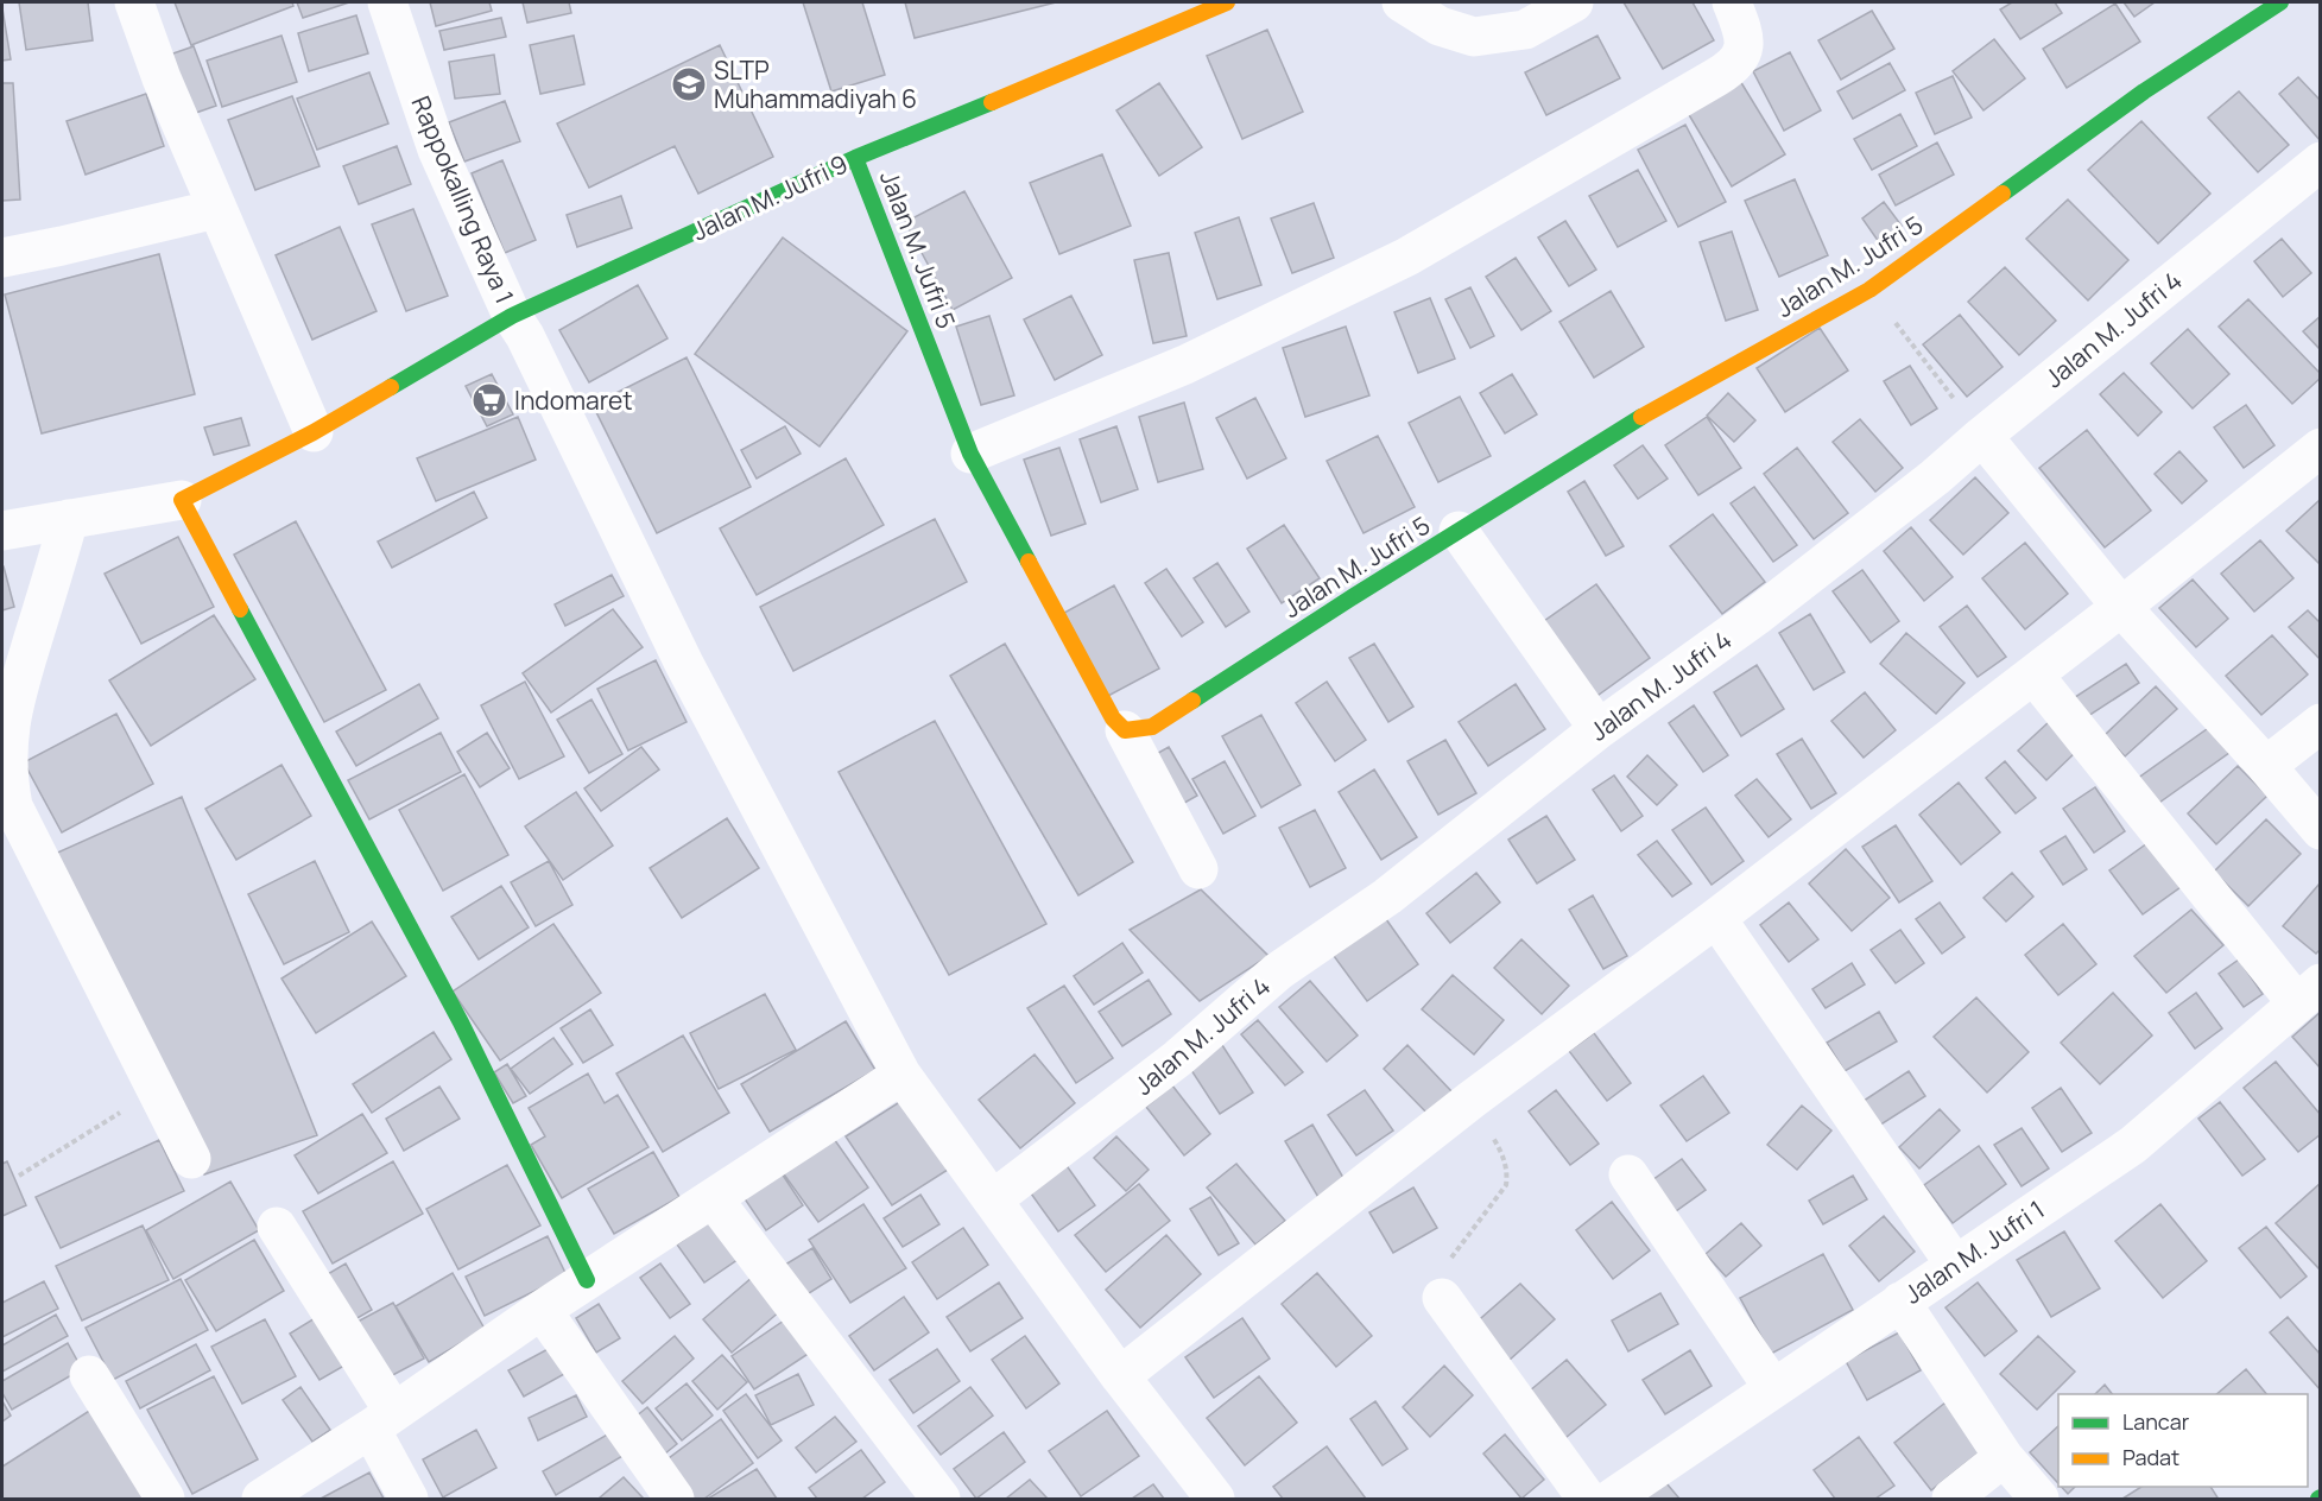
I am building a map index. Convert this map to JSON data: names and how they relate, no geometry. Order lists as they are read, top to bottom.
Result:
{
  "streets": {
    "street": [
      "Jalan M. Jufri 9",
      "Rappokalling Raya 1",
      "Jalan M. Jufri 5",
      "Jalan M. Jufri 4",
      "Jalan M. Jufri 1"
    ]
  },
  "crossings": [
    ["Jalan M. Jufri 9", "Rappokalling Raya 1"],
    ["Jalan M. Jufri 9", "Jalan M. Jufri 5"],
    ["Rappokalling Raya 1", "Jalan M. Jufri 4"]
  ],
  "places": {
    "school or university": ["SLTP Muhammadiyah 6"],
    "supermarket": ["Indomaret"]
  },
  "legend": ["Lancar", "Padat"]
}
